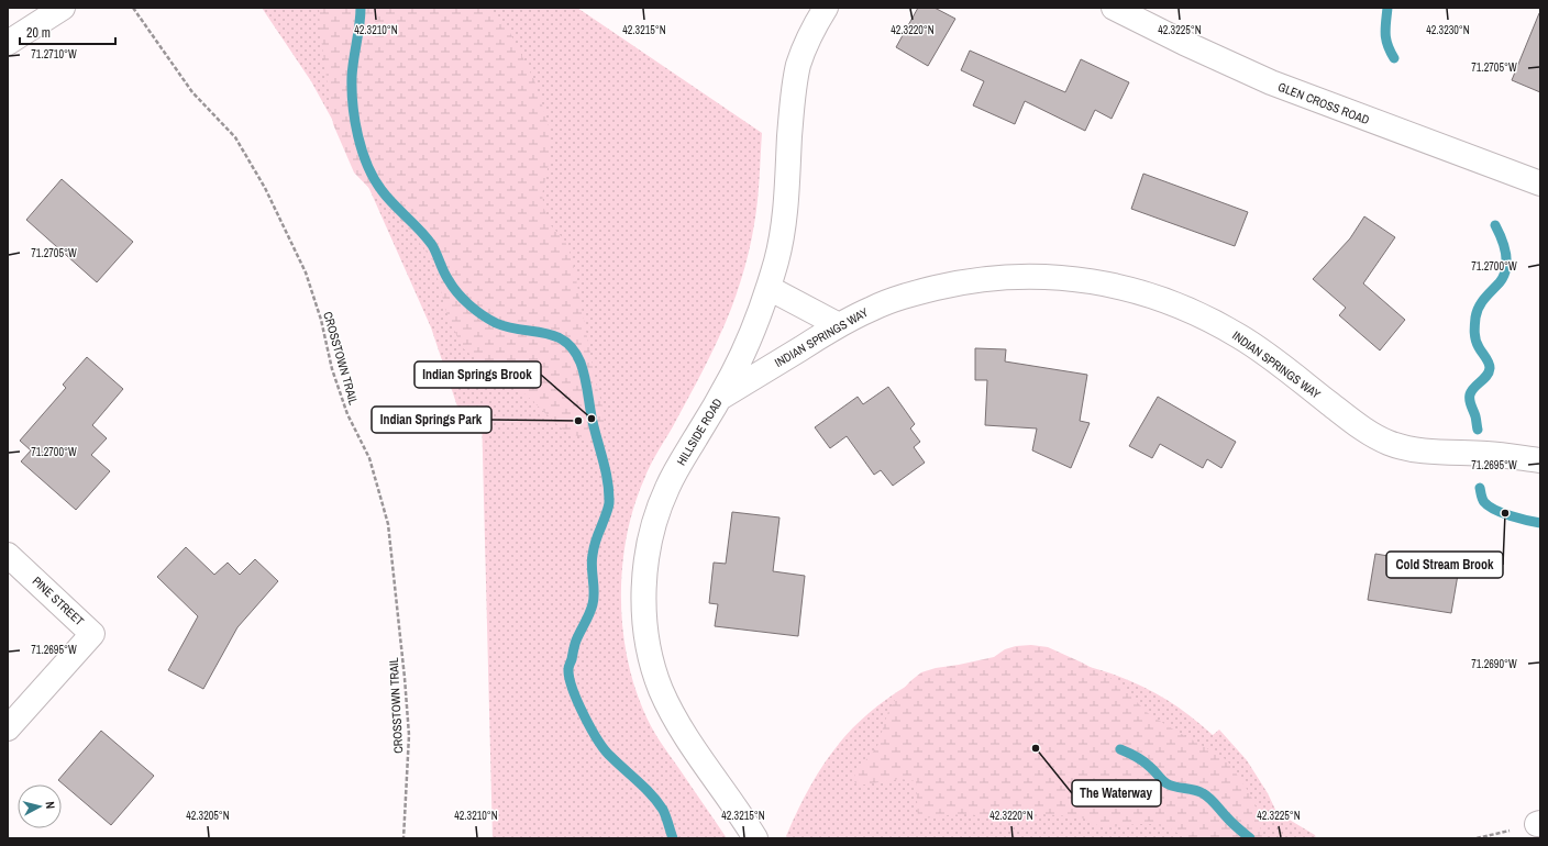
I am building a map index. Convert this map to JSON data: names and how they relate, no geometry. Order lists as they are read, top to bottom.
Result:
{
  "streets": {
    "street": [
      "GLEN CROSS ROAD",
      "INDIAN SPRINGS WAY",
      "HILLSIDE ROAD",
      "PINE STREET"
    ],
    "path": ["CROSSTOWN TRAIL"]
  },
  "crossings": [
    ["INDIAN SPRINGS WAY", "HILLSIDE ROAD"]
  ],
  "places": [
    "Indian Springs Brook",
    "Indian Springs Park",
    "Cold Stream Brook",
    "The Waterway"
  ],
  "scale_bar": "20 m",
  "north": "right",
  "coordinates": [
    "42.3210°N",
    "42.3215°N",
    "42.3220°N",
    "42.3225°N",
    "42.3230°N",
    "71.2710°W",
    "71.2705°W",
    "71.2700°W",
    "71.2695°W",
    "71.2690°W",
    "42.3205°N"
  ]
}
